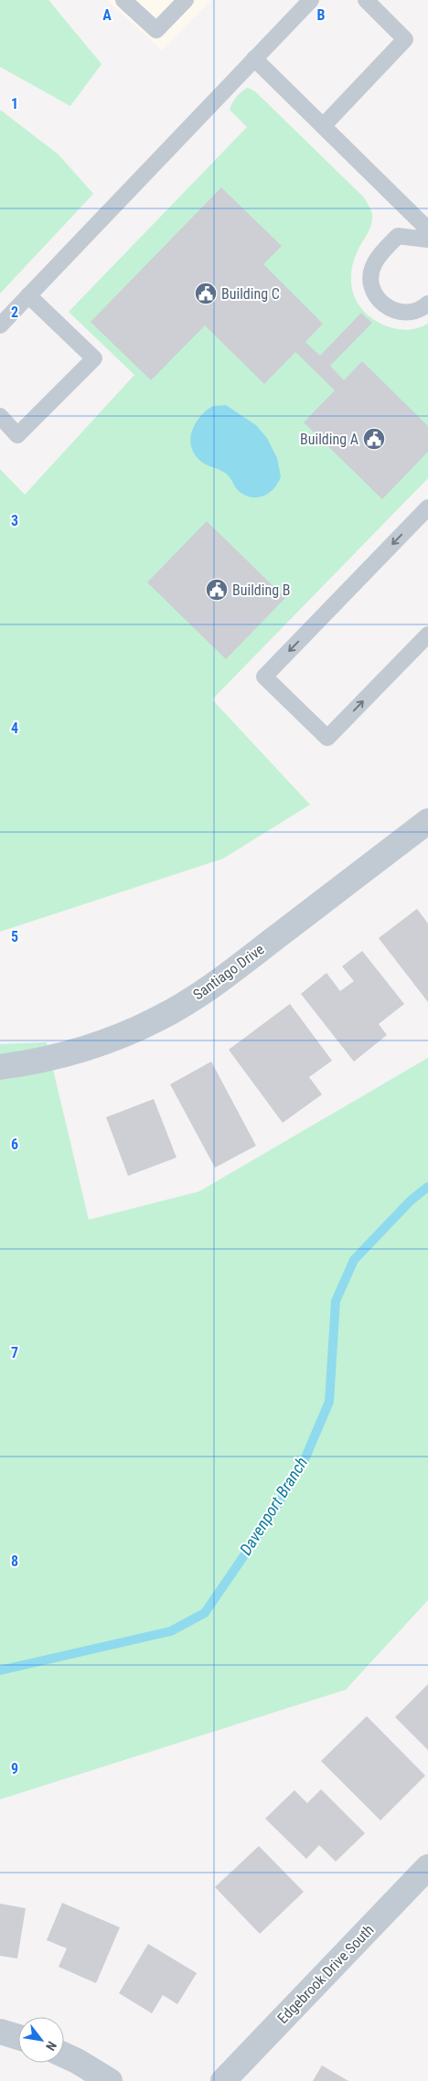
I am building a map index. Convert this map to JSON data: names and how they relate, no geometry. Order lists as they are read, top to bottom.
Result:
{
  "streets": {
    "street": ["Santiago Drive", "Edgebrook Drive South"]
  },
  "water": ["Davenport Branch"],
  "places": {
    "public building": ["Building C", "Building A", "Building B"]
  },
  "north": "bottom right",
  "grid": {
    "columns": ["A", "B"],
    "rows": [
      "1",
      "2",
      "3",
      "4",
      "5",
      "6",
      "7",
      "8",
      "9"
    ]
  }
}
